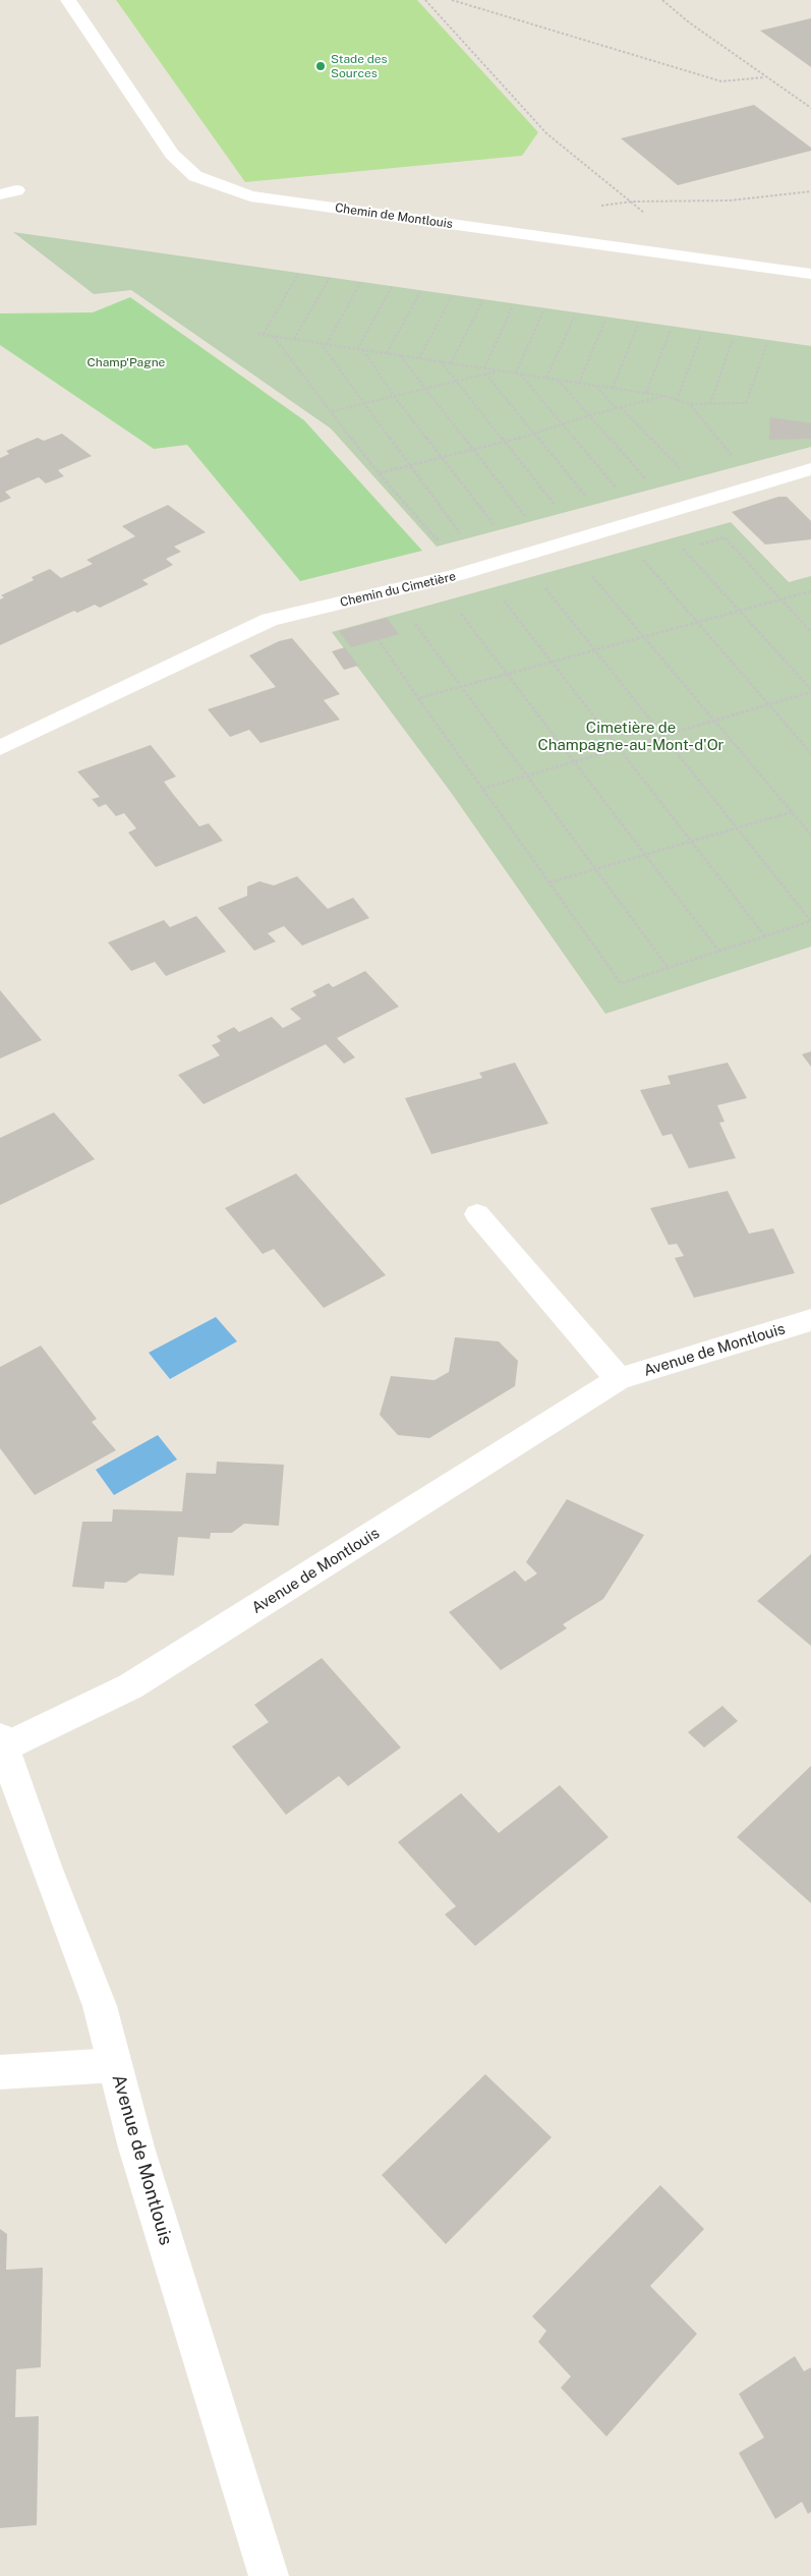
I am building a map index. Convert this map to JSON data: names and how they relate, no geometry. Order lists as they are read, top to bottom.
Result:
{
  "streets": {
    "street": ["Chemin de Montlouis", "Chemin du Cimetière", "Avenue de Montlouis"]
  },
  "parks": ["Champ'Pagne", "Cimetière de Champagne-au-Mont-d'Or"],
  "places": ["Stade des Sources"]
}
